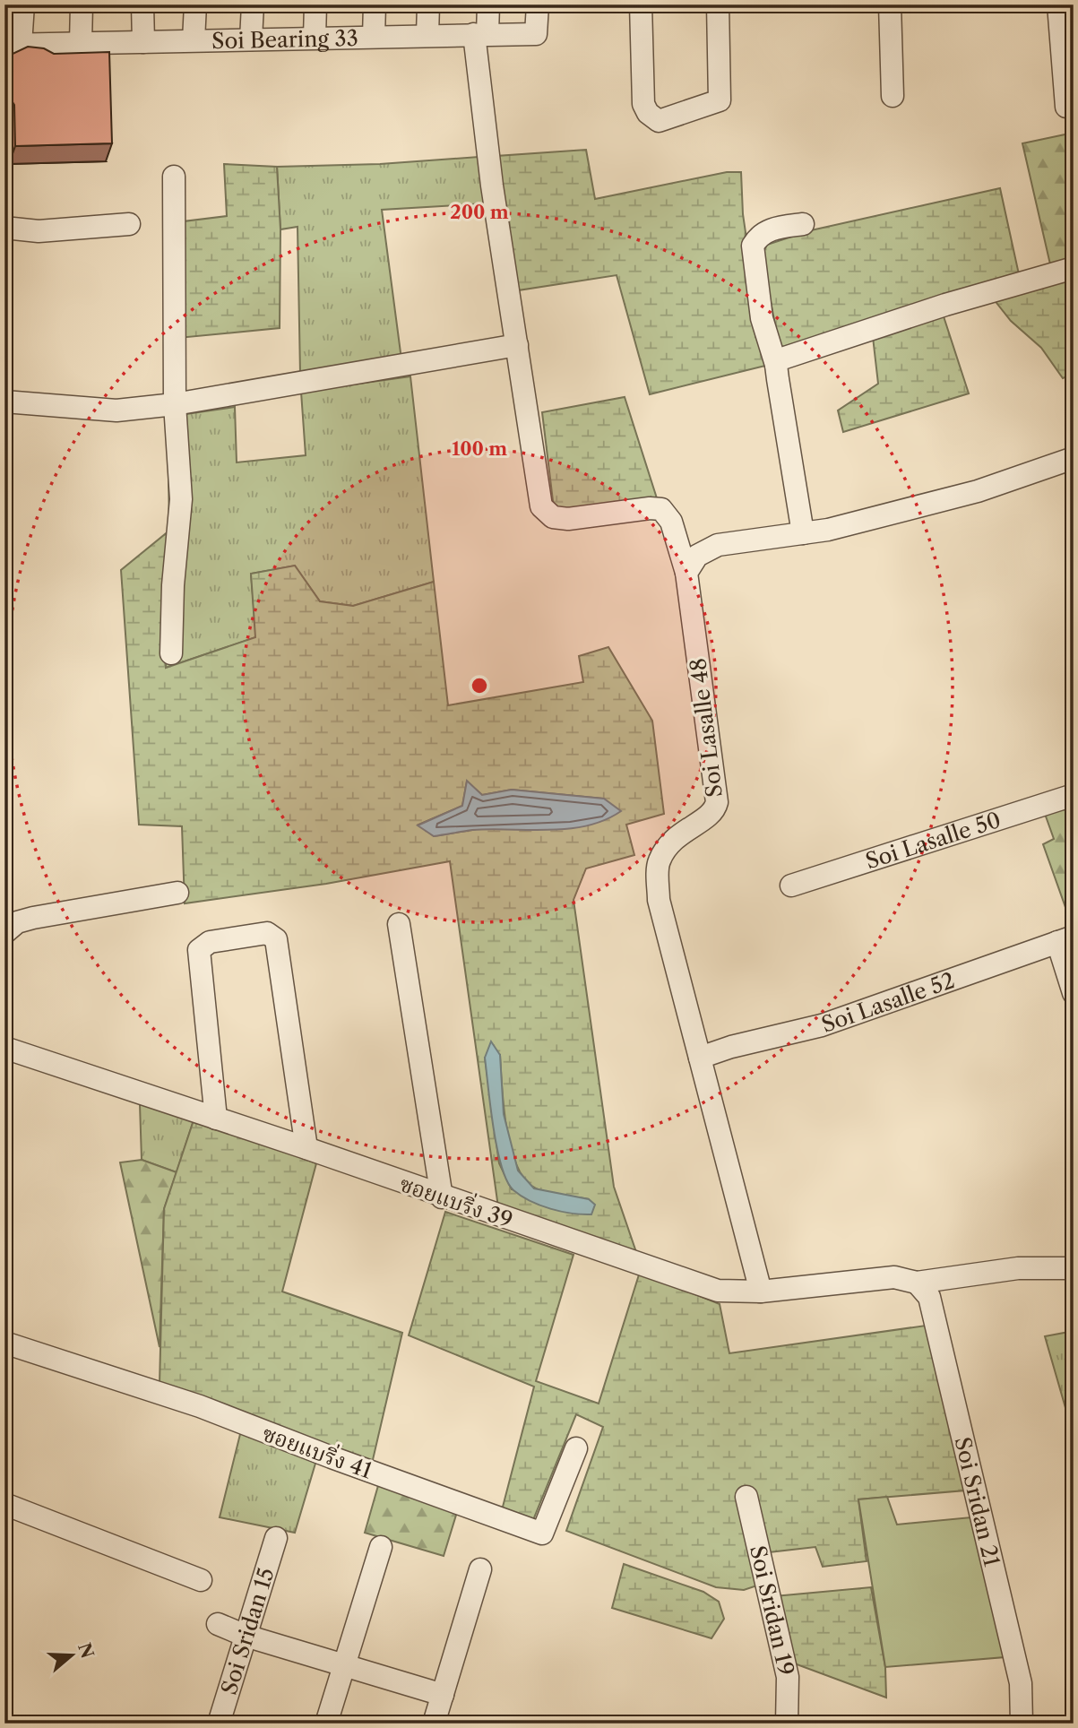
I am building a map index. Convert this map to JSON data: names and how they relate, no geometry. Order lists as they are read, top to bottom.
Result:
{
  "streets": {
    "street": [
      "Soi Bearing 33",
      "Soi Lasalle 48",
      "Soi Lasalle 50",
      "Soi Lasalle 52",
      "ซอยแบริ่ง 39",
      "ซอยแบริ่ง 41",
      "Soi Sridan 21",
      "Soi Sridan 19",
      "Soi Sridan 15"
    ]
  },
  "crossings": [
    ["Soi Lasalle 48", "Soi Lasalle 52"],
    ["Soi Lasalle 48", "ซอยแบริ่ง 39"],
    ["ซอยแบริ่ง 39", "Soi Sridan 21"]
  ],
  "north": "right",
  "rings": ["200 m", "100 m"]
}
